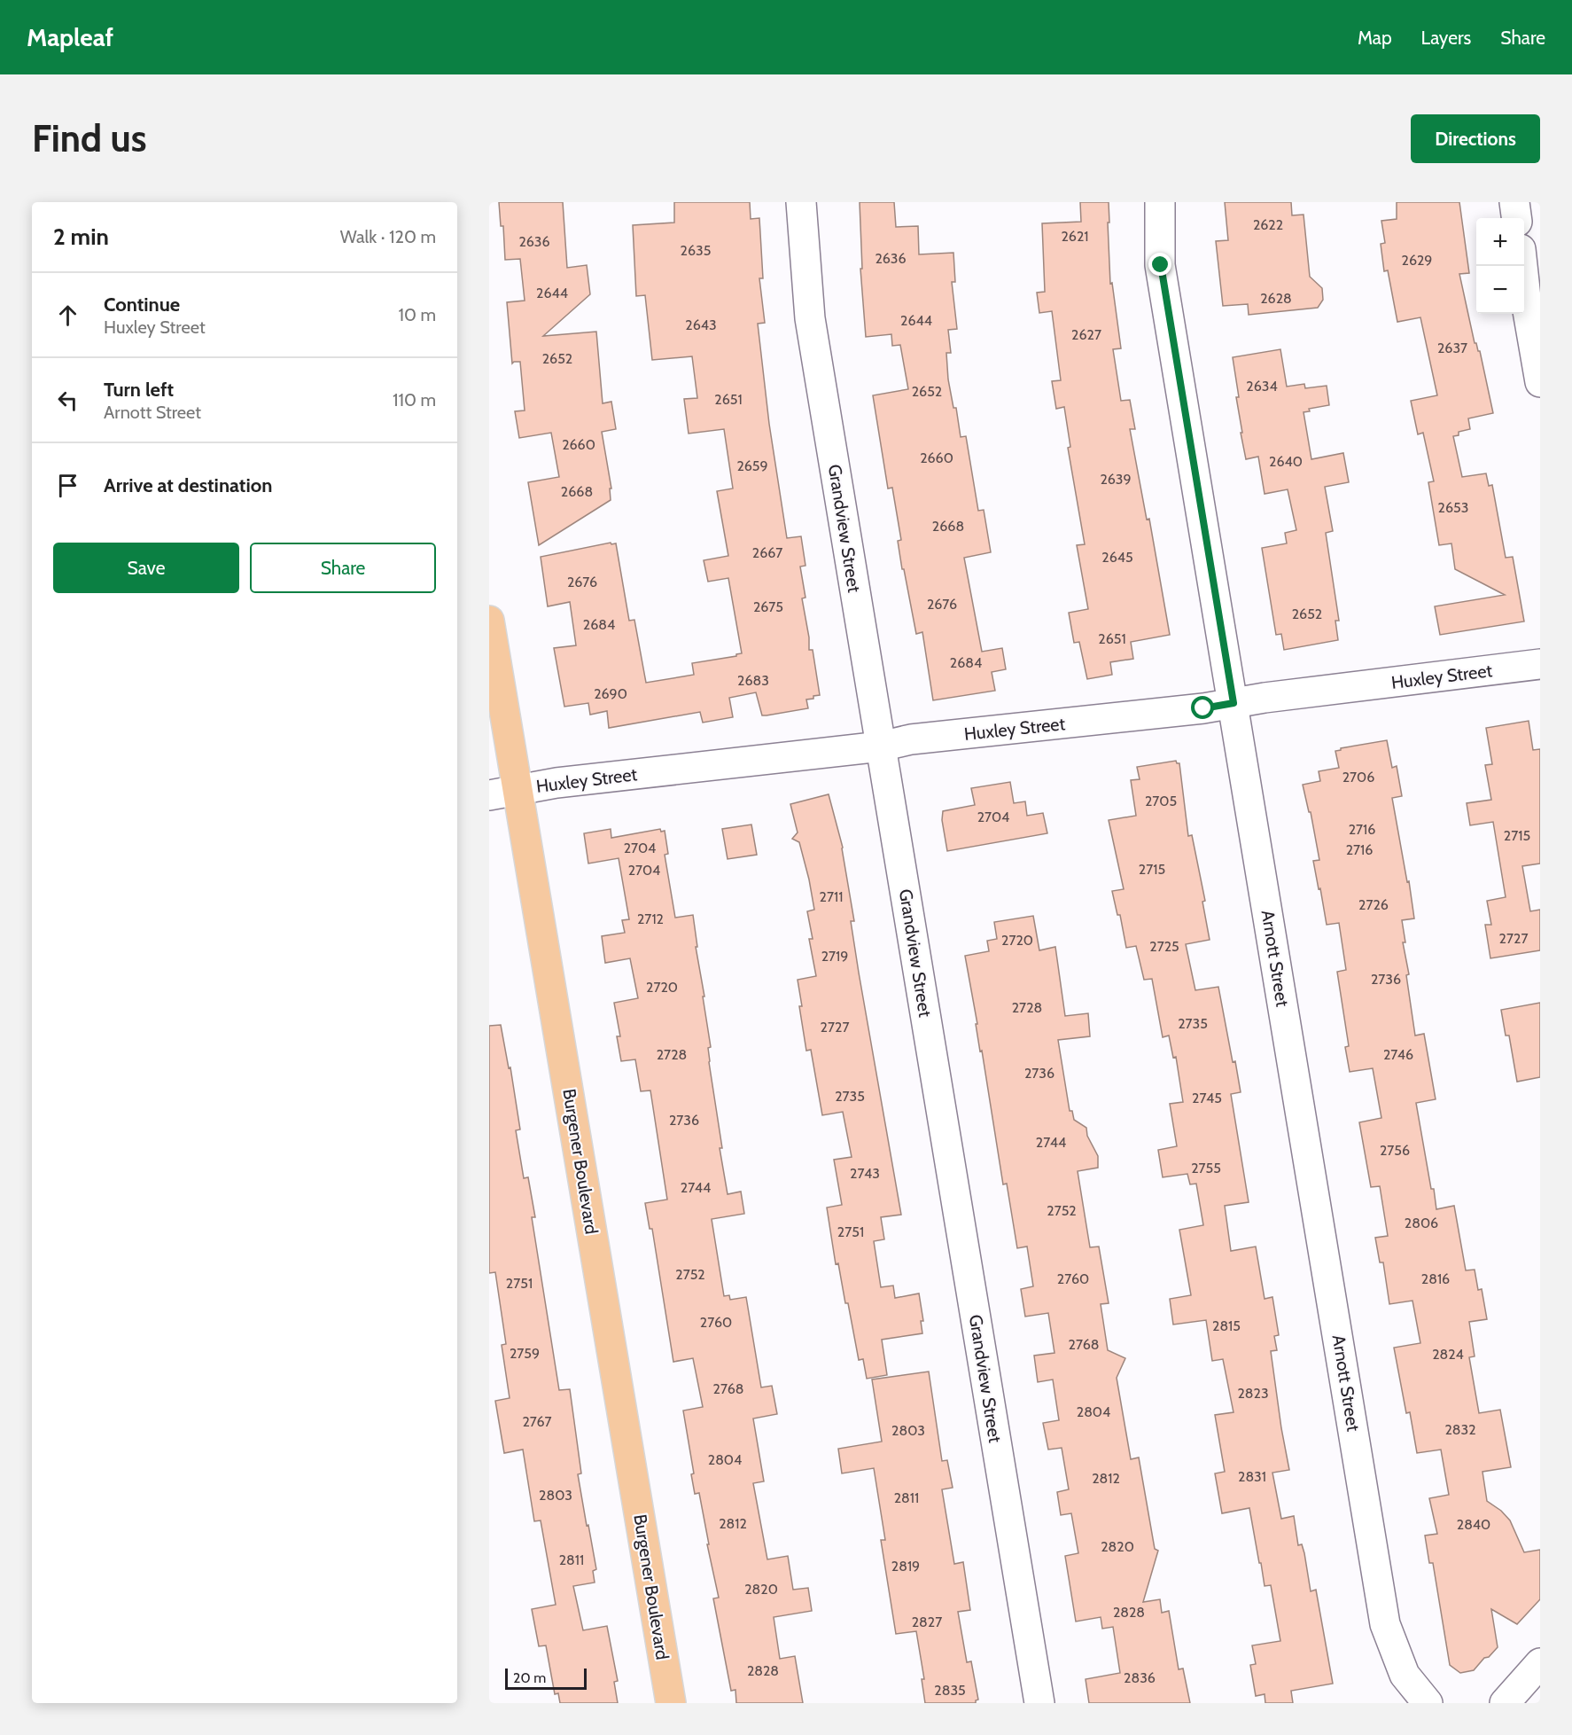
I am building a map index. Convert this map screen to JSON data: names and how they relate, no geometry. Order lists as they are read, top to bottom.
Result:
{
  "streets": {
    "main road": ["Burgener Boulevard"],
    "street": ["Grandview Street", "Huxley Street", "Arnott Street"]
  },
  "crossings": [
    ["Grandview Street", "Huxley Street"],
    ["Huxley Street", "Arnott Street"],
    ["Huxley Street", "Burgener Boulevard"]
  ],
  "house_numbers": [
    "2622",
    "2621",
    "2636",
    "2635",
    "2636",
    "2629",
    "2644",
    "2628",
    "2644",
    "2643",
    "2627",
    "2637",
    "2652",
    "2634",
    "2652",
    "2651",
    "2660",
    "2660",
    "2640",
    "2659",
    "2639",
    "2668",
    "2653",
    "2668",
    "2667",
    "2645",
    "2676",
    "2676",
    "2675",
    "2652",
    "2684",
    "2651",
    "2684",
    "2683",
    "2690",
    "2706",
    "2705",
    "2704",
    "2716",
    "2715",
    "2704",
    "2716",
    "2715",
    "2704",
    "2711",
    "2726",
    "2712",
    "2727",
    "2720",
    "2725",
    "2719",
    "2736",
    "2720",
    "2728",
    "2735",
    "2727",
    "2728",
    "2746",
    "2736",
    "2735",
    "2745",
    "2736",
    "2744",
    "2756",
    "2755",
    "2743",
    "2744",
    "2752",
    "2806",
    "2751",
    "2752",
    "2760",
    "2816",
    "2751",
    "2760",
    "2815",
    "2768",
    "2759",
    "2824",
    "2768",
    "2823",
    "2804",
    "2767",
    "2832",
    "2803",
    "2804",
    "2831",
    "2812",
    "2803",
    "2811",
    "2812",
    "2840",
    "2820",
    "2811",
    "2819",
    "2820",
    "2828",
    "2827",
    "2828",
    "2836",
    "2835"
  ],
  "scale_bar": "20 m",
  "page": {
    "header": "Mapleaf",
    "nav": ["Map", "Layers", "Share"],
    "buttons": [
      "Directions",
      ["Save", "Share"]
    ],
    "title": "Find us",
    "heading": ["2 min", "Walk · 120 m"],
    "map_buttons": ["+", "−"],
    "list": [
      ["Continue", "Huxley Street", "10 m"],
      ["Turn left", "Arnott Street", "110 m"],
      "Arrive at destination"
    ],
    "scale": "20 m"
  }
}
